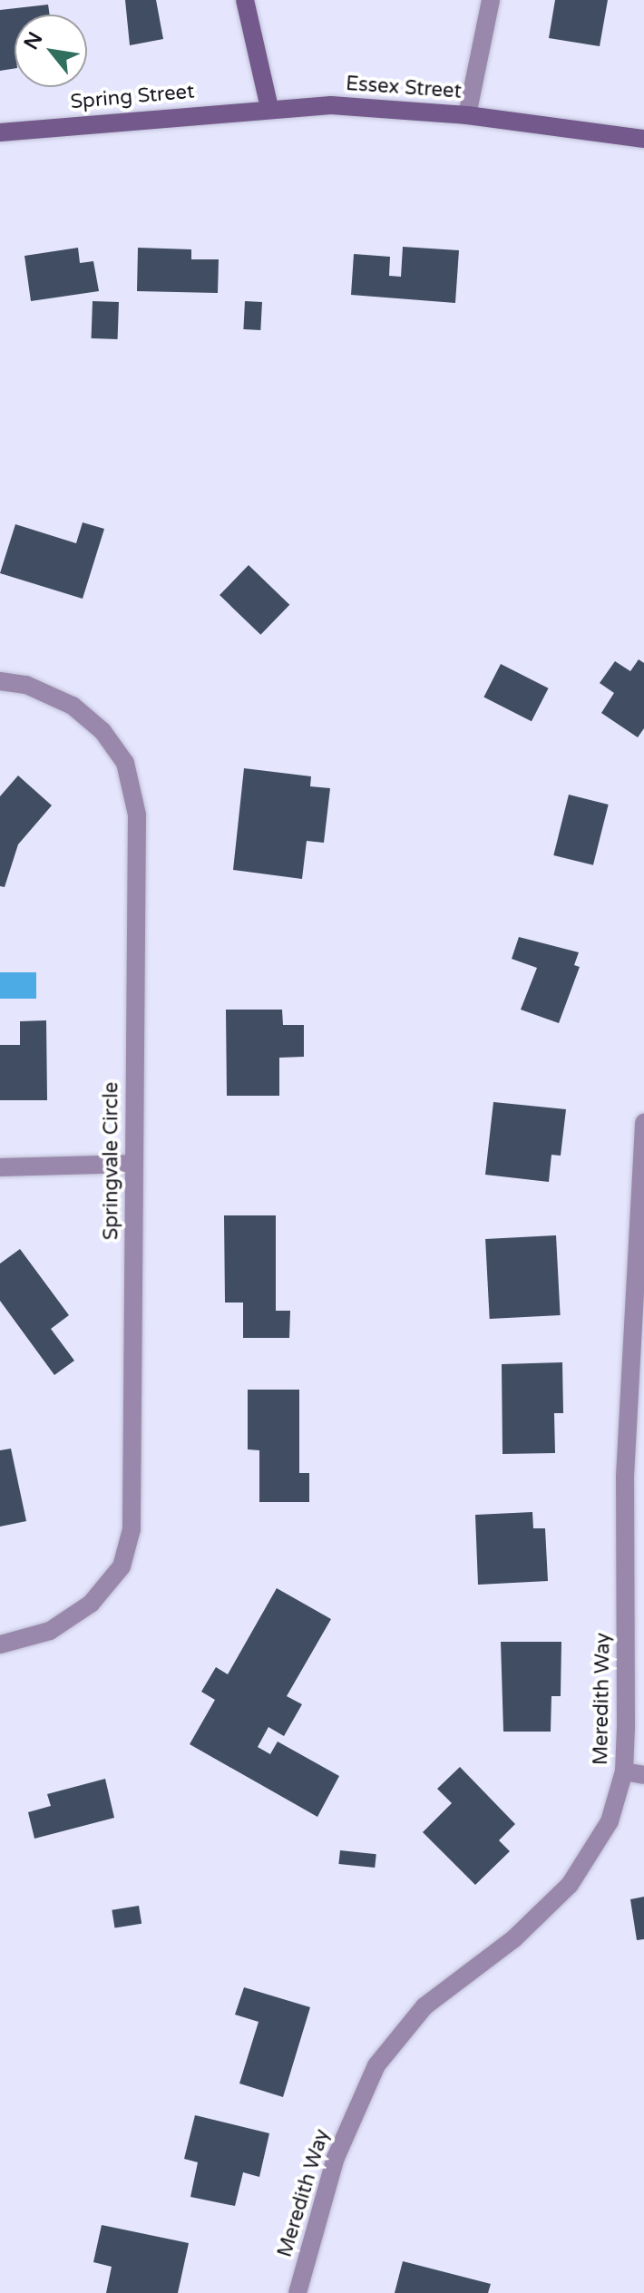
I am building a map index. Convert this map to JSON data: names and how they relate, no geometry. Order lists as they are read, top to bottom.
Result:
{
  "streets": {
    "street": [
      "Essex Street",
      "Spring Street",
      "Springvale Circle",
      "Meredith Way"
    ]
  },
  "crossings": [
    ["Essex Street", "Spring Street"]
  ],
  "north": "top left"
}
